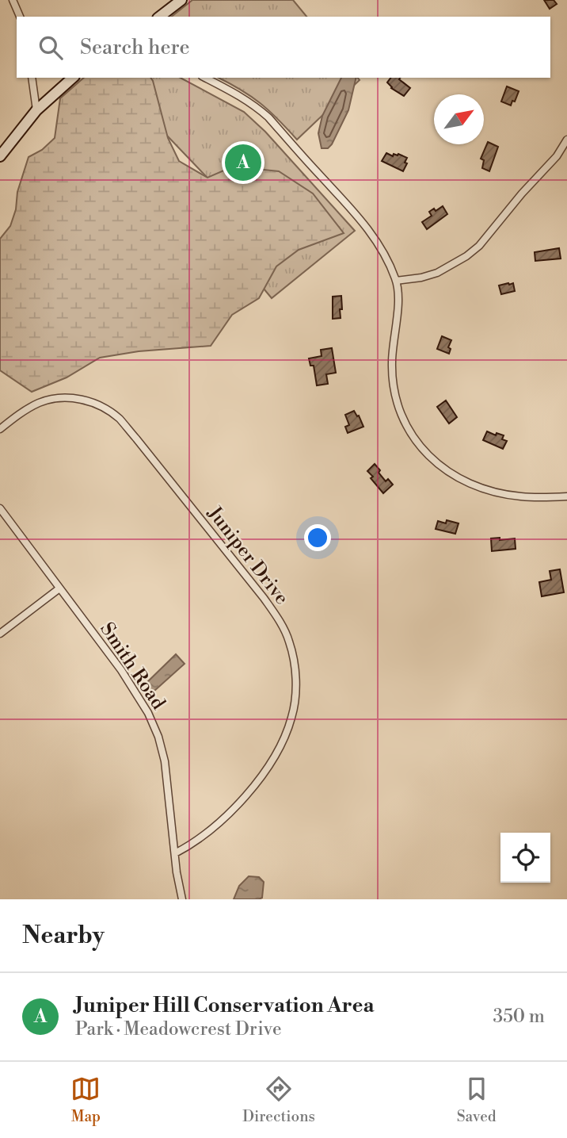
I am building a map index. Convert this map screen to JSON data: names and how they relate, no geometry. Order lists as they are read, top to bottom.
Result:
{
  "streets": {
    "street": ["Juniper Drive", "Smith Road"]
  },
  "crossings": [
    ["Juniper Drive", "Smith Road"]
  ],
  "north": "top right",
  "page": {
    "search": "Search here",
    "pins": "A",
    "heading": "Nearby",
    "list": [
      {
        "mark": "A",
        "name": "Juniper Hill Conservation Area",
        "note": "Park · Meadowcrest Drive",
        "value": "350 m"
      }
    ],
    "nav": ["Map", "Directions", "Saved"]
  }
}
